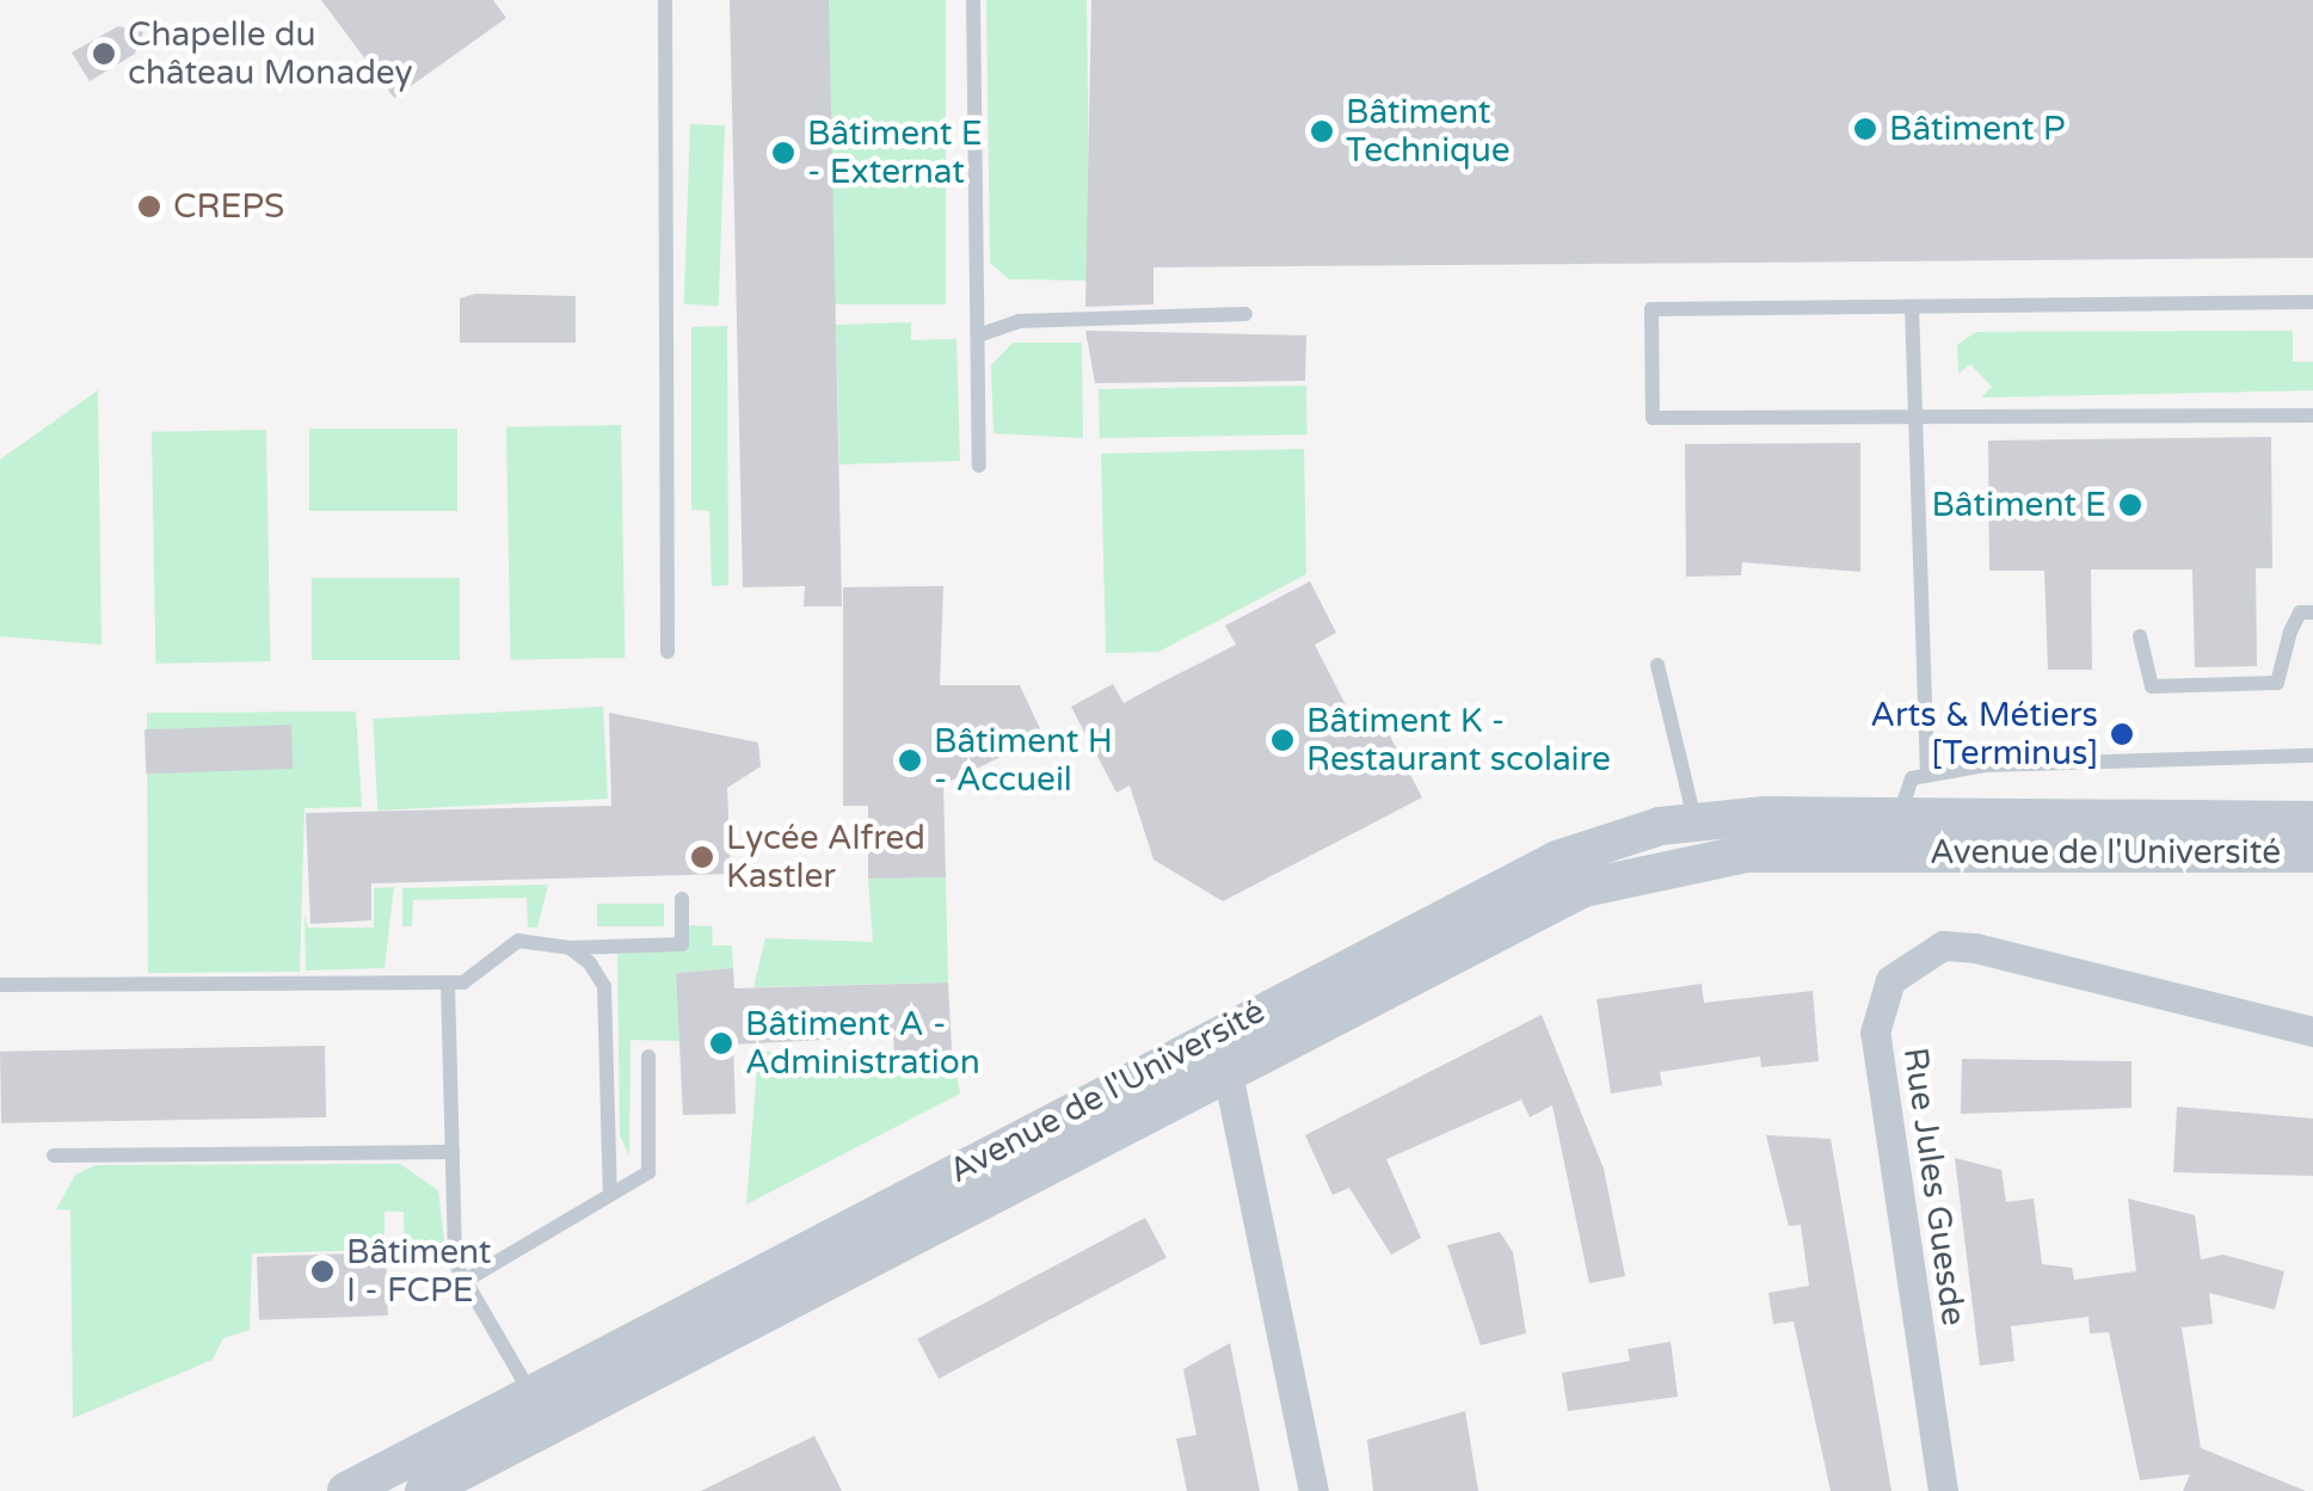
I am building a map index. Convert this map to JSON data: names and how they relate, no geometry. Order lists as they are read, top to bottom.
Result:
{
  "streets": {
    "street": ["Avenue de l'Université", "Rue Jules Guesde"]
  },
  "places": [
    "Chapelle du château Monadey",
    "Bâtiment P",
    "Bâtiment Technique",
    "Bâtiment E - Externat",
    "CREPS",
    "Bâtiment E",
    "Arts & Métiers [Terminus]",
    "Bâtiment K - Restaurant scolaire",
    "Bâtiment H - Accueil",
    "Lycée Alfred Kastler",
    "Bâtiment A - Administration",
    "Bâtiment I - FCPE"
  ]
}
